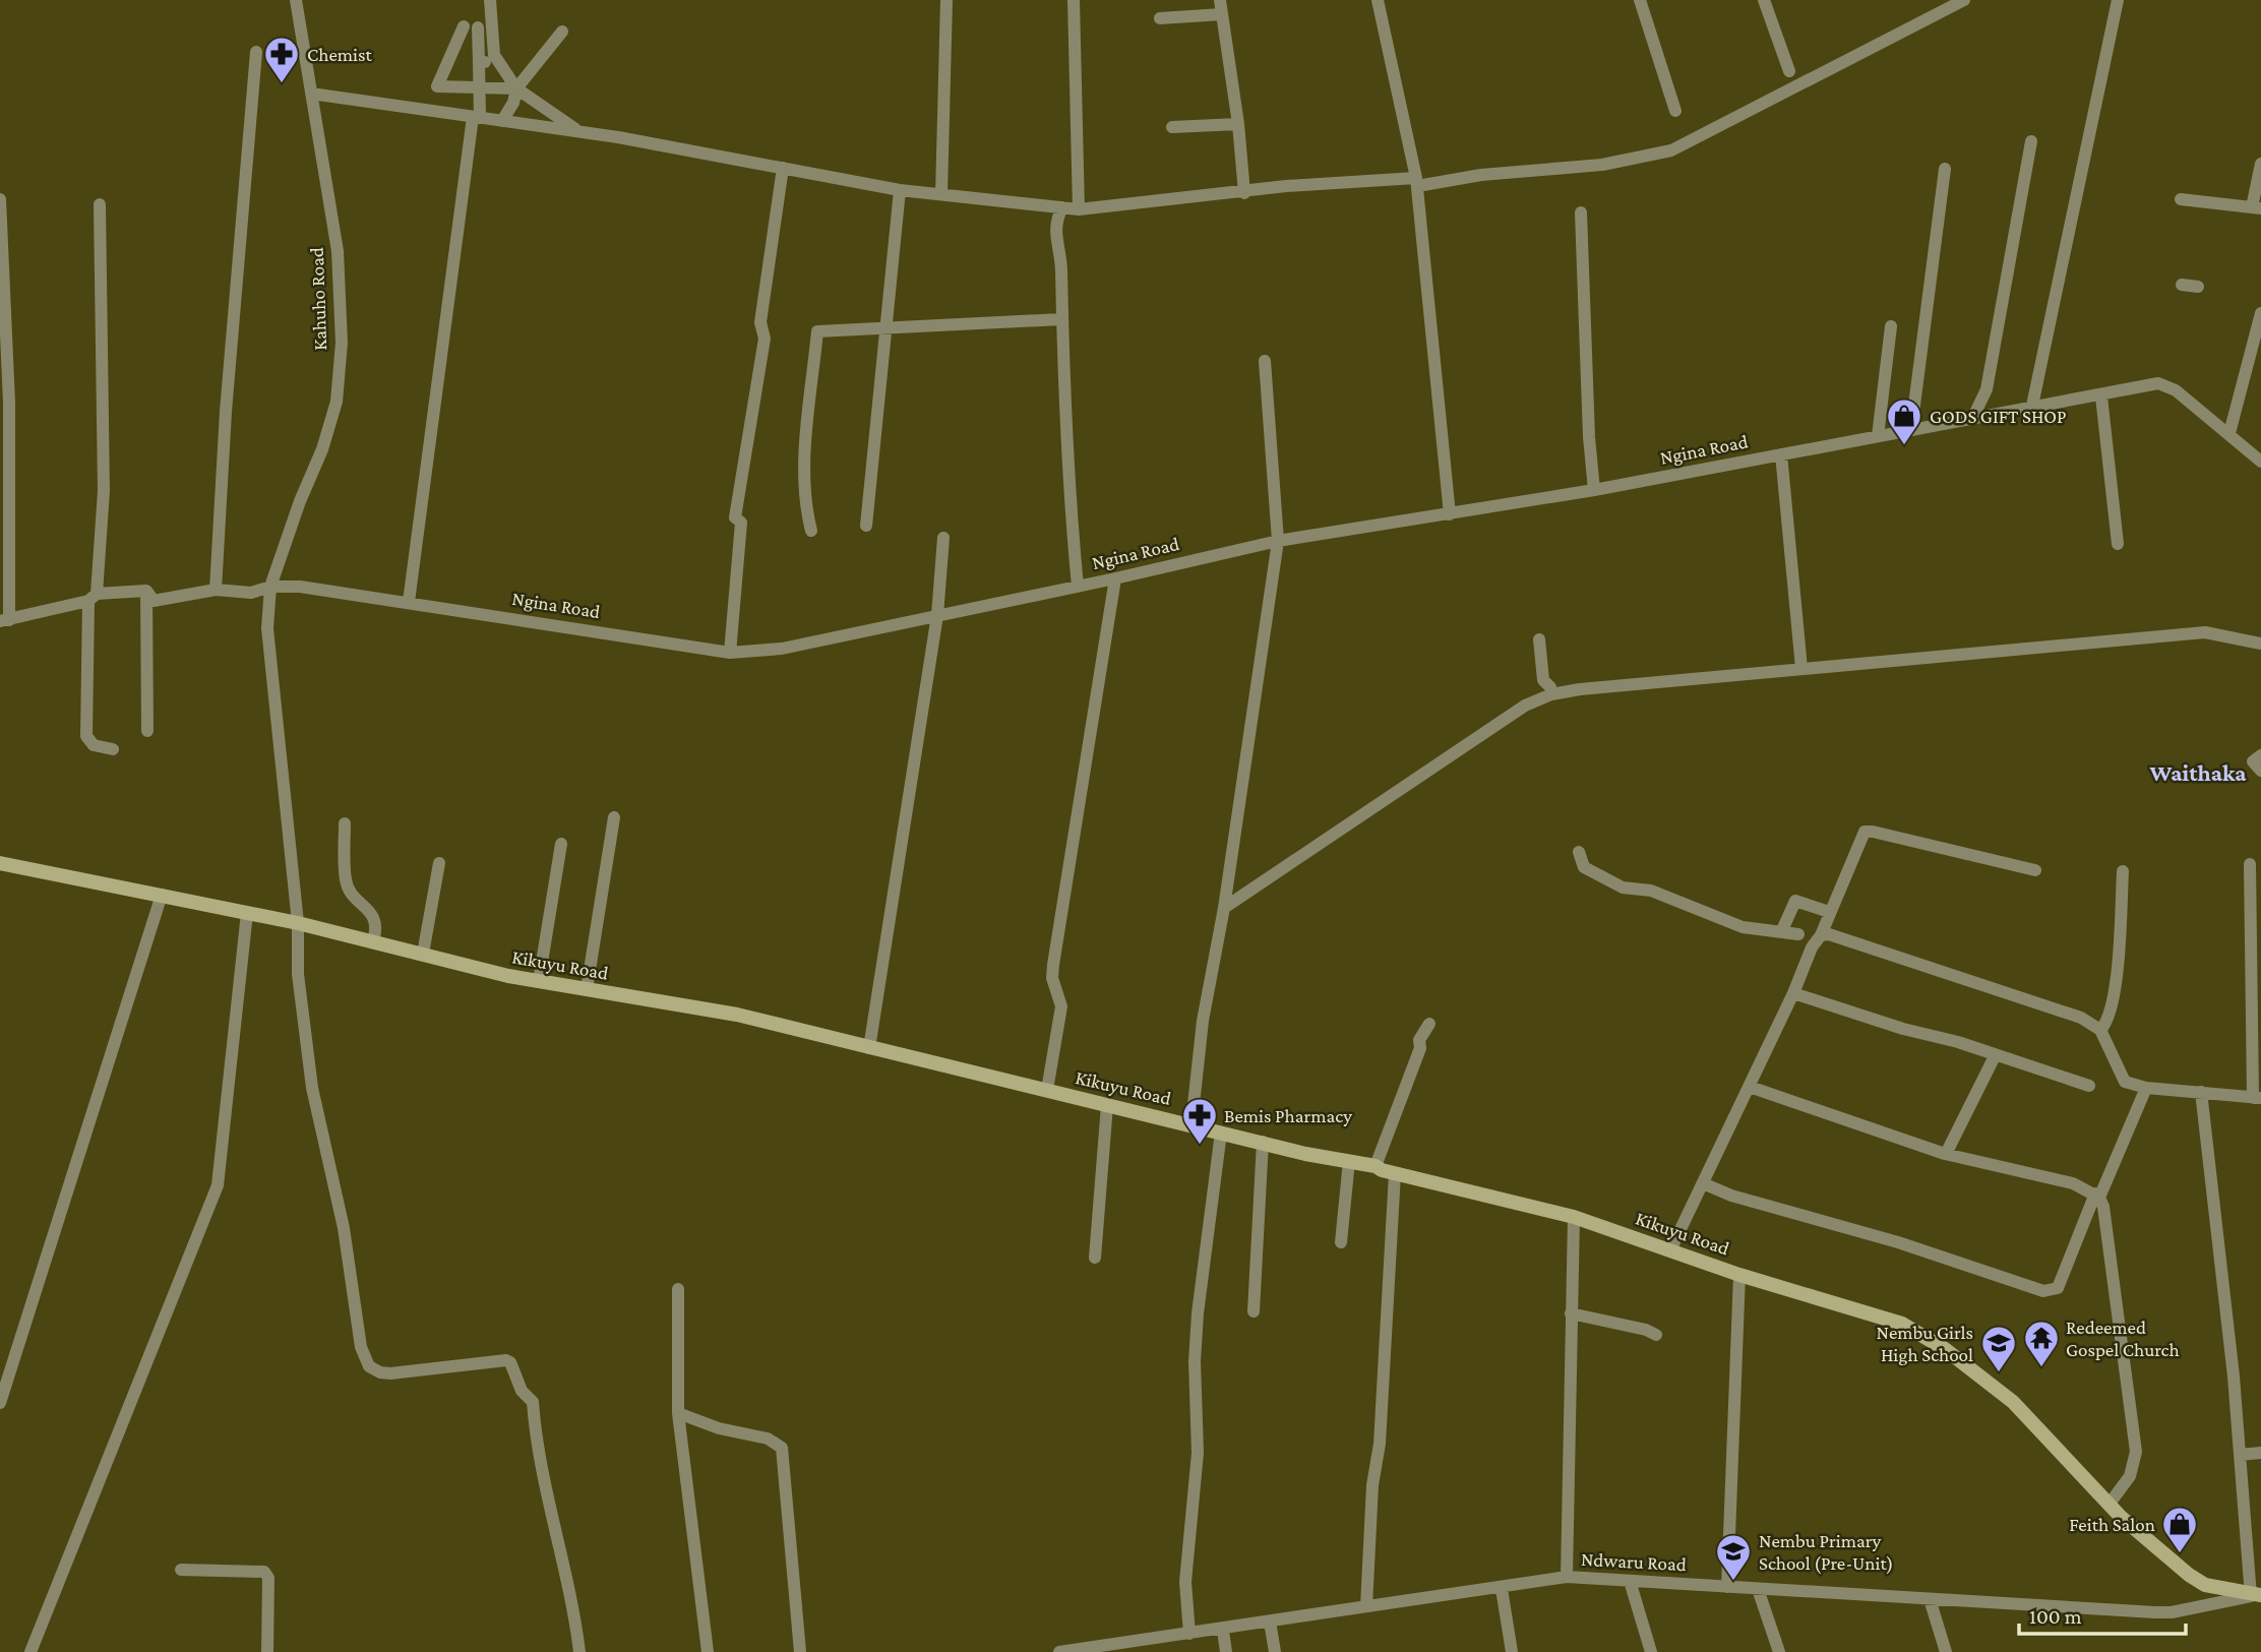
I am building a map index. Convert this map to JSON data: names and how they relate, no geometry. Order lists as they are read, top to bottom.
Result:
{
  "streets": {
    "main road": ["Kikuyu Road"],
    "street": ["Kahuho Road", "Ngina Road", "Ndwaru Road"]
  },
  "crossings": [
    ["Kahuho Road", "Ngina Road"],
    ["Kahuho Road", "Kikuyu Road"],
    ["Kikuyu Road", "Ndwaru Road"]
  ],
  "districts": ["Waithaka"],
  "places": {
    "pharmacy": ["Chemist", "Bemis Pharmacy"],
    "shop": ["GODS GIFT SHOP", "Feith Salon"],
    "temple": ["Redeemed Gospel Church"],
    "school or university": ["Nembu Girls High School", "Nembu Primary School (Pre-Unit)"]
  },
  "scale_bar": "100 m"
}
